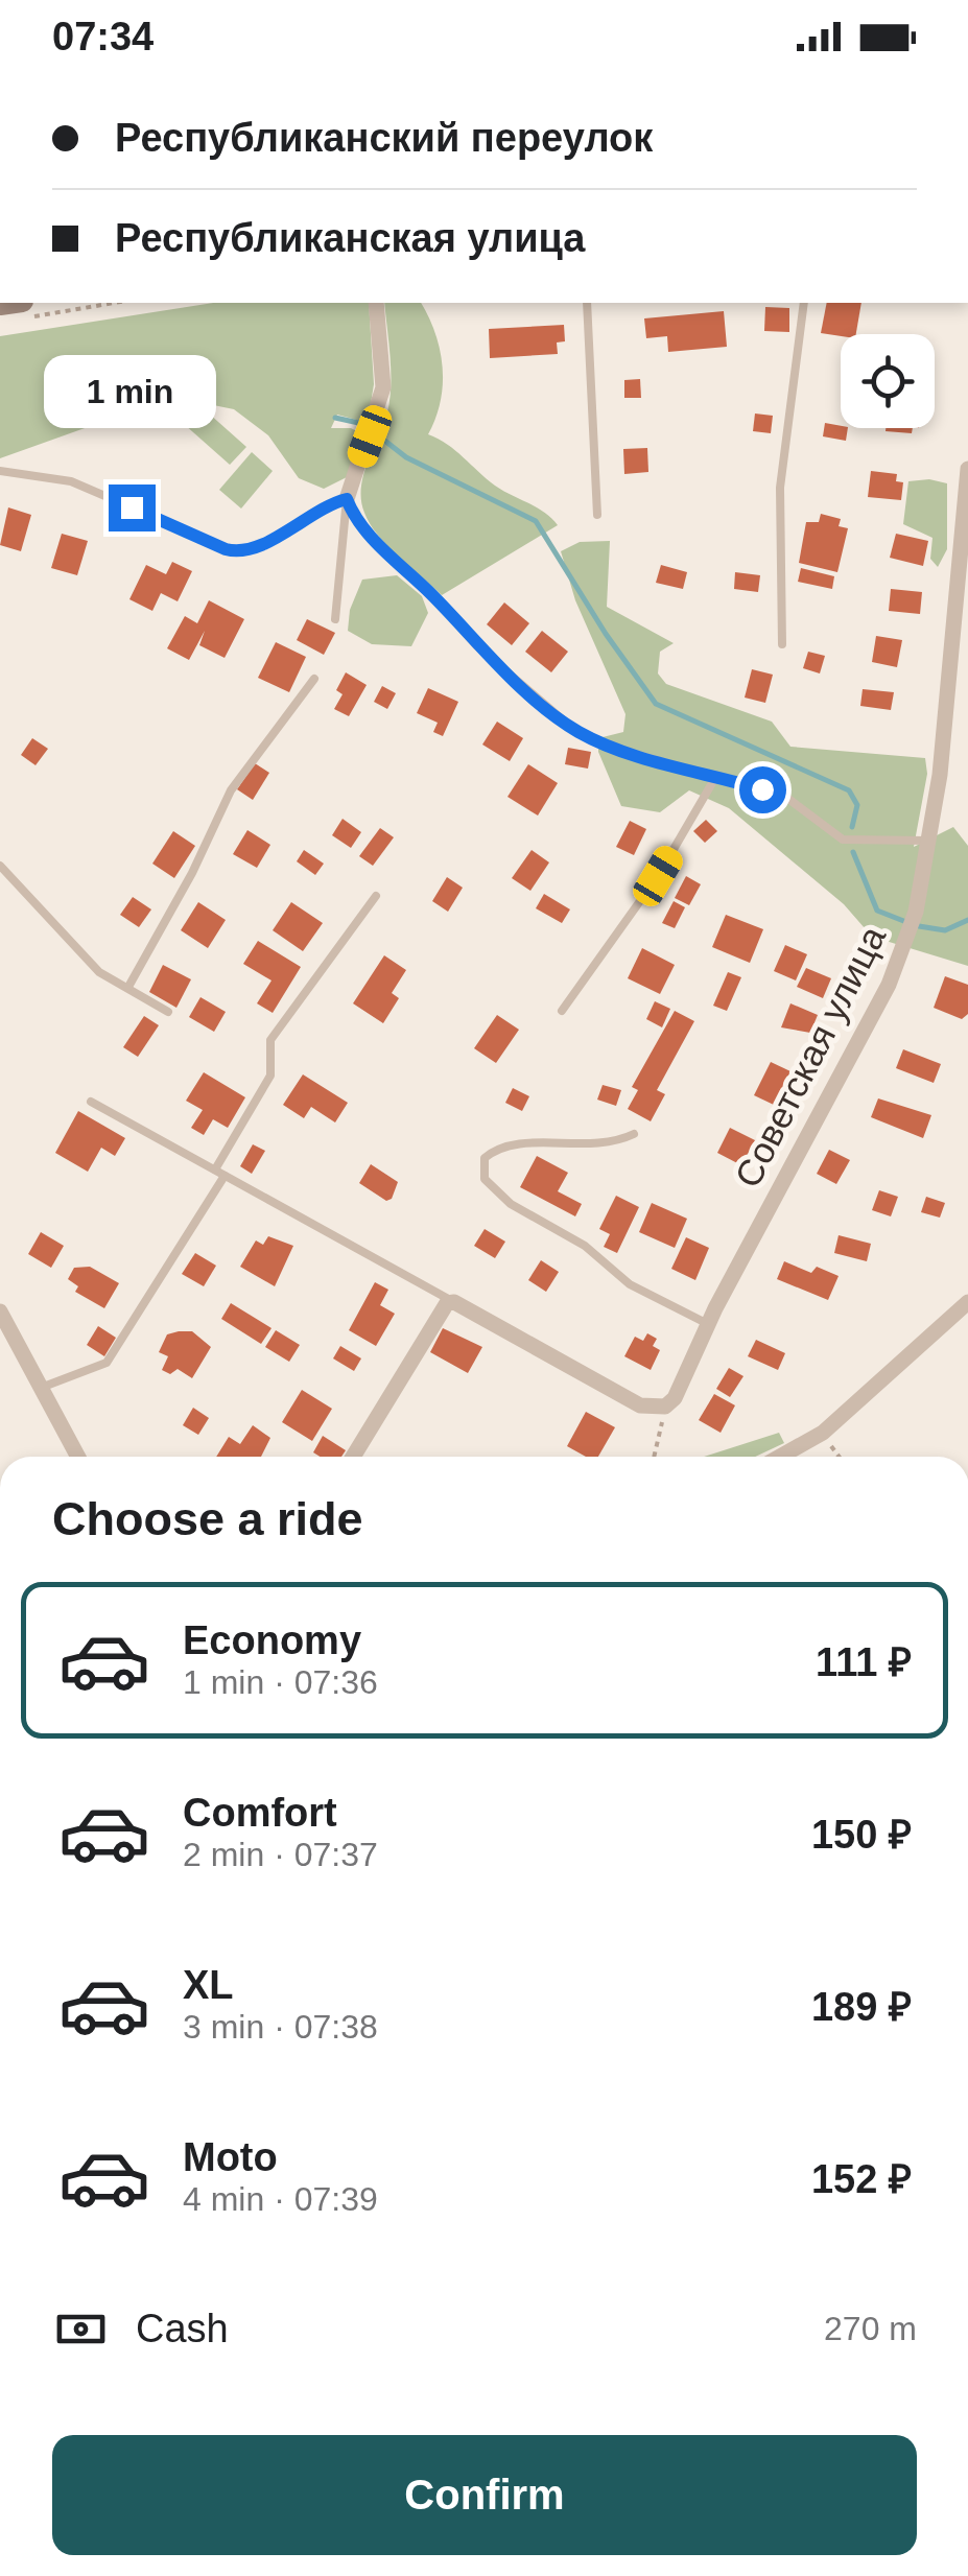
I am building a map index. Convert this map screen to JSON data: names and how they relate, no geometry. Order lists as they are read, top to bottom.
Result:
{
  "streets": {
    "street": ["Советская улица"]
  },
  "page": {
    "status": "07:34",
    "banner": ["Республиканский переулок", "Республиканская улица"],
    "bubble": "1 min",
    "heading": "Choose a ride",
    "list": [
      {
        "name": "Economy",
        "note": "1 min · 07:36",
        "value": "111 ₽"
      },
      {
        "name": "Comfort",
        "note": "2 min · 07:37",
        "value": "150 ₽"
      },
      {
        "name": "XL",
        "note": "3 min · 07:38",
        "value": "189 ₽"
      },
      {
        "name": "Moto",
        "note": "4 min · 07:39",
        "value": "152 ₽"
      }
    ],
    "pay": ["Cash", "270 m"],
    "buttons": "Confirm"
  }
}
